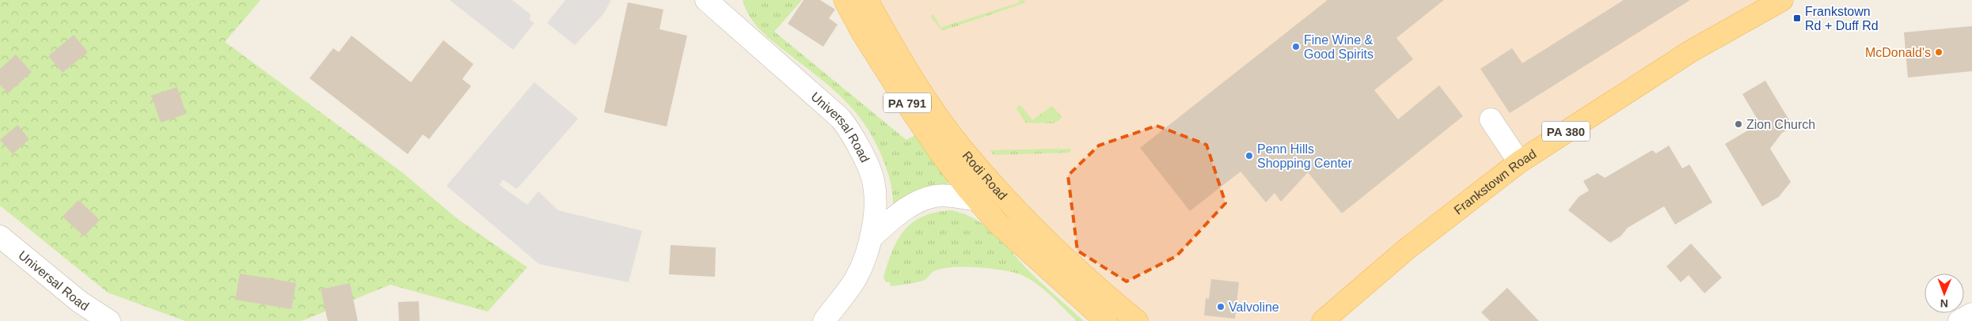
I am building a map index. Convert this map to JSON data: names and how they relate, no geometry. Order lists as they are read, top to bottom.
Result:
{
  "streets": {
    "main road": [
      "PA 791",
      "PA 380",
      "Rodi Road",
      "Frankstown Road"
    ],
    "street": ["Universal Road"]
  },
  "crossings": [
    ["Universal Road", "Rodi Road"]
  ],
  "places": {
    "transit": ["Frankstown Rd + Duff Rd"],
    "other": [
      "Fine Wine & Good Spirits",
      "McDonald's",
      "Zion Church",
      "Penn Hills Shopping Center",
      "Valvoline"
    ]
  },
  "north": "bottom"
}
